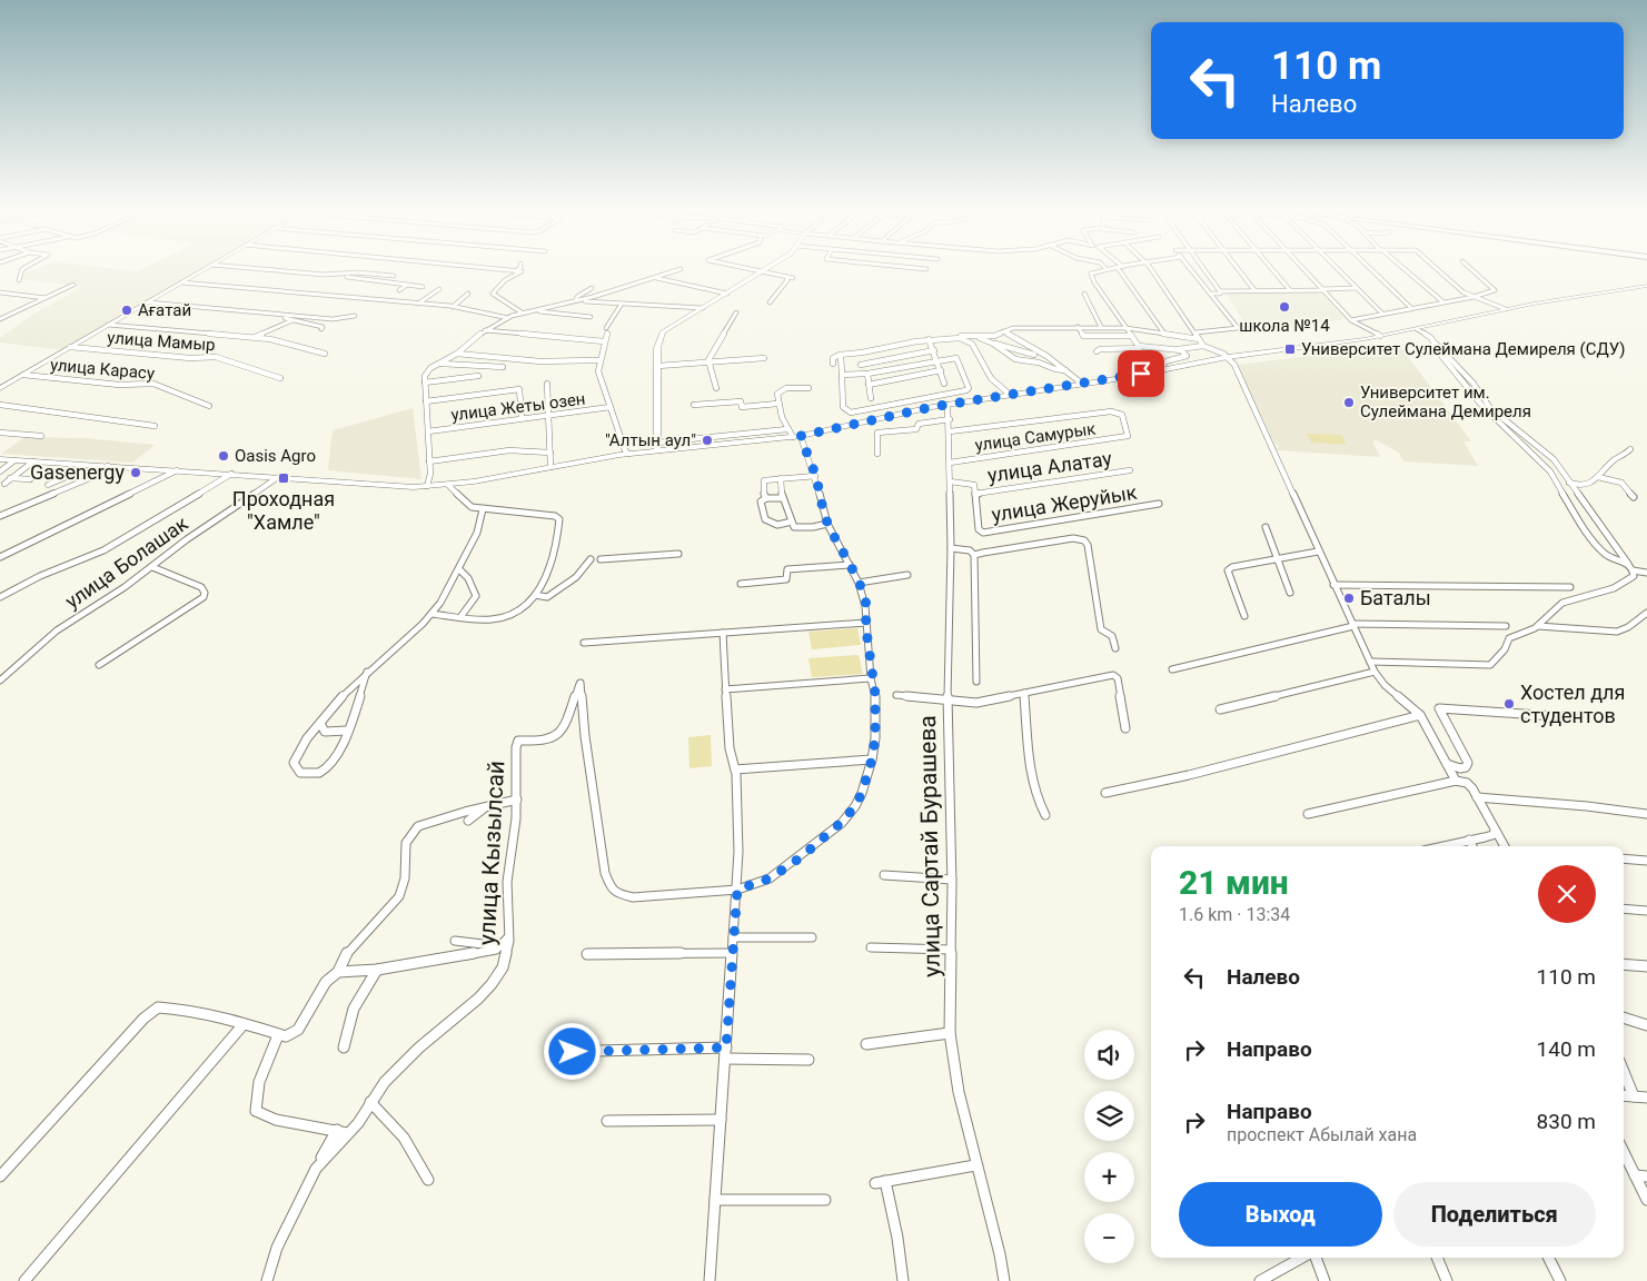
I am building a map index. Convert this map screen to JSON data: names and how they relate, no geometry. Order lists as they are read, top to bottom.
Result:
{
  "streets": {
    "street": [
      "улица Мамыр",
      "улица Карасу",
      "улица Жеты озен",
      "улица Самурык",
      "улица Алатау",
      "улица Жеруйык",
      "улица Болашак",
      "улица Сартай Бурашева",
      "улица Кызылсай"
    ]
  },
  "crossings": [
    ["улица Самурык", "улица Сартай Бурашева"],
    ["улица Алатау", "улица Жеруйык"],
    ["улица Жеруйык", "улица Сартай Бурашева"]
  ],
  "places": {
    "other": [
      "школа №14",
      "Ағатай",
      "Университет им. Сулеймана Демиреля",
      "\"Алтын аул\"",
      "Oasis Agro",
      "Gasenergy",
      "Баталы",
      "Хостел для студентов"
    ],
    "transit": ["Университет Сулеймана Демиреля (СДУ)", "Проходная \"Хамле\""]
  },
  "page": {
    "turn": ["110 m", "Налево"],
    "heading": ["21 мин", "1.6 km · 13:34"],
    "list": [
      {
        "name": "Налево",
        "value": "110 m"
      },
      {
        "name": "Направо",
        "value": "140 m"
      },
      {
        "name": "Направо",
        "note": "проспект Абылай хана",
        "value": "830 m"
      }
    ],
    "map_buttons": ["+", "−"],
    "buttons": ["Выход", "Поделиться"]
  }
}
